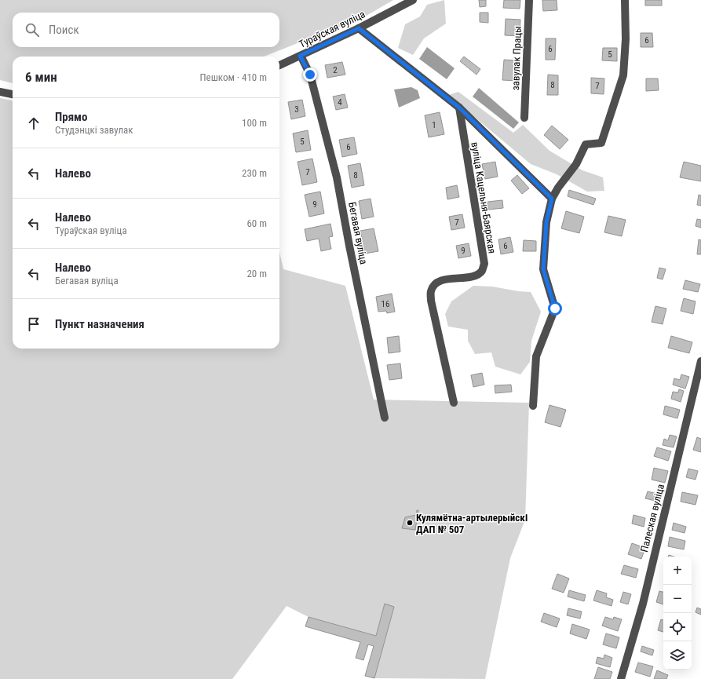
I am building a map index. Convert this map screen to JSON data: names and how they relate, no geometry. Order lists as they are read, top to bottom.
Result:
{
  "streets": {
    "street": [
      "Тураўская вуліца",
      "завулак Працы",
      "вуліца Кацельня-Баярская",
      "Бегавая вуліца",
      "Палеская вуліца"
    ]
  },
  "crossings": [
    ["Тураўская вуліца", "Бегавая вуліца"]
  ],
  "places": ["Кулямётна-артылерыйскі ДАП № 507"],
  "house_numbers": [
    "6",
    "6",
    "5",
    "2",
    "8",
    "7",
    "4",
    "3",
    "1",
    "5",
    "6",
    "7",
    "8",
    "9",
    "7",
    "6",
    "9",
    "16"
  ],
  "page": {
    "search": "Поиск",
    "heading": ["6 мин", "Пешком · 410 m"],
    "list": [
      ["Прямо", "Студэнцкі завулак", "100 m"],
      ["Налево", "230 m"],
      ["Налево", "Тураўская вуліца", "60 m"],
      ["Налево", "Бегавая вуліца", "20 m"],
      "Пункт назначения"
    ],
    "map_buttons": ["+", "−"]
  }
}
